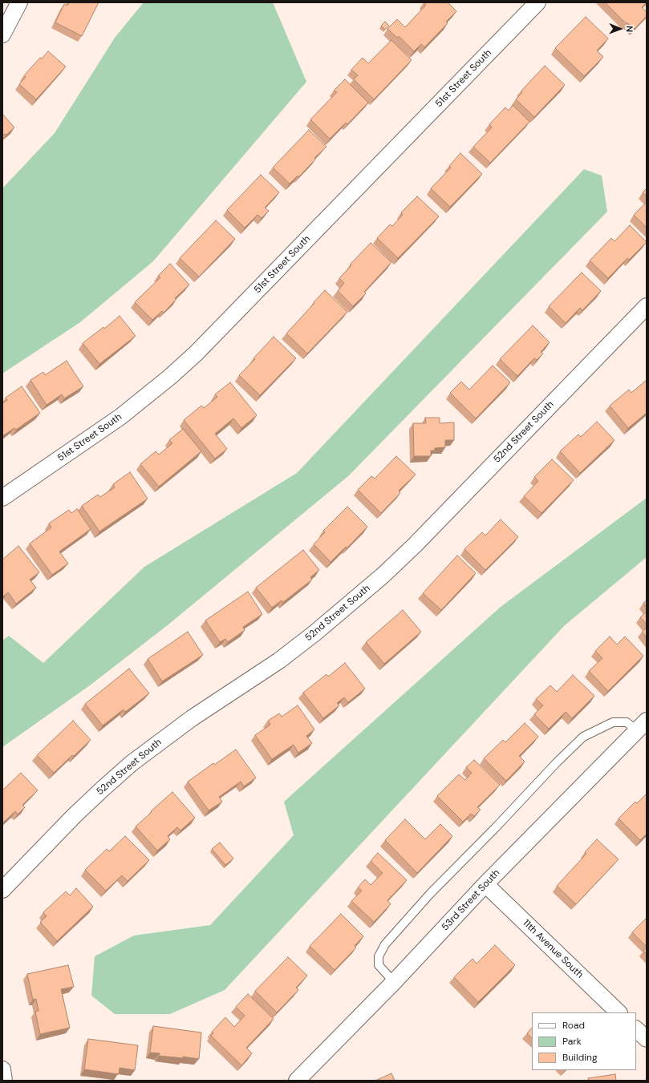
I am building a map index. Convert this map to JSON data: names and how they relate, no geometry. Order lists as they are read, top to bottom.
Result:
{
  "streets": {
    "street": [
      "51st Street South",
      "52nd Street South",
      "53rd Street South",
      "11th Avenue South"
    ]
  },
  "crossings": [
    ["53rd Street South", "11th Avenue South"]
  ],
  "legend": ["Road", "Park", "Building"],
  "north": "right"
}
